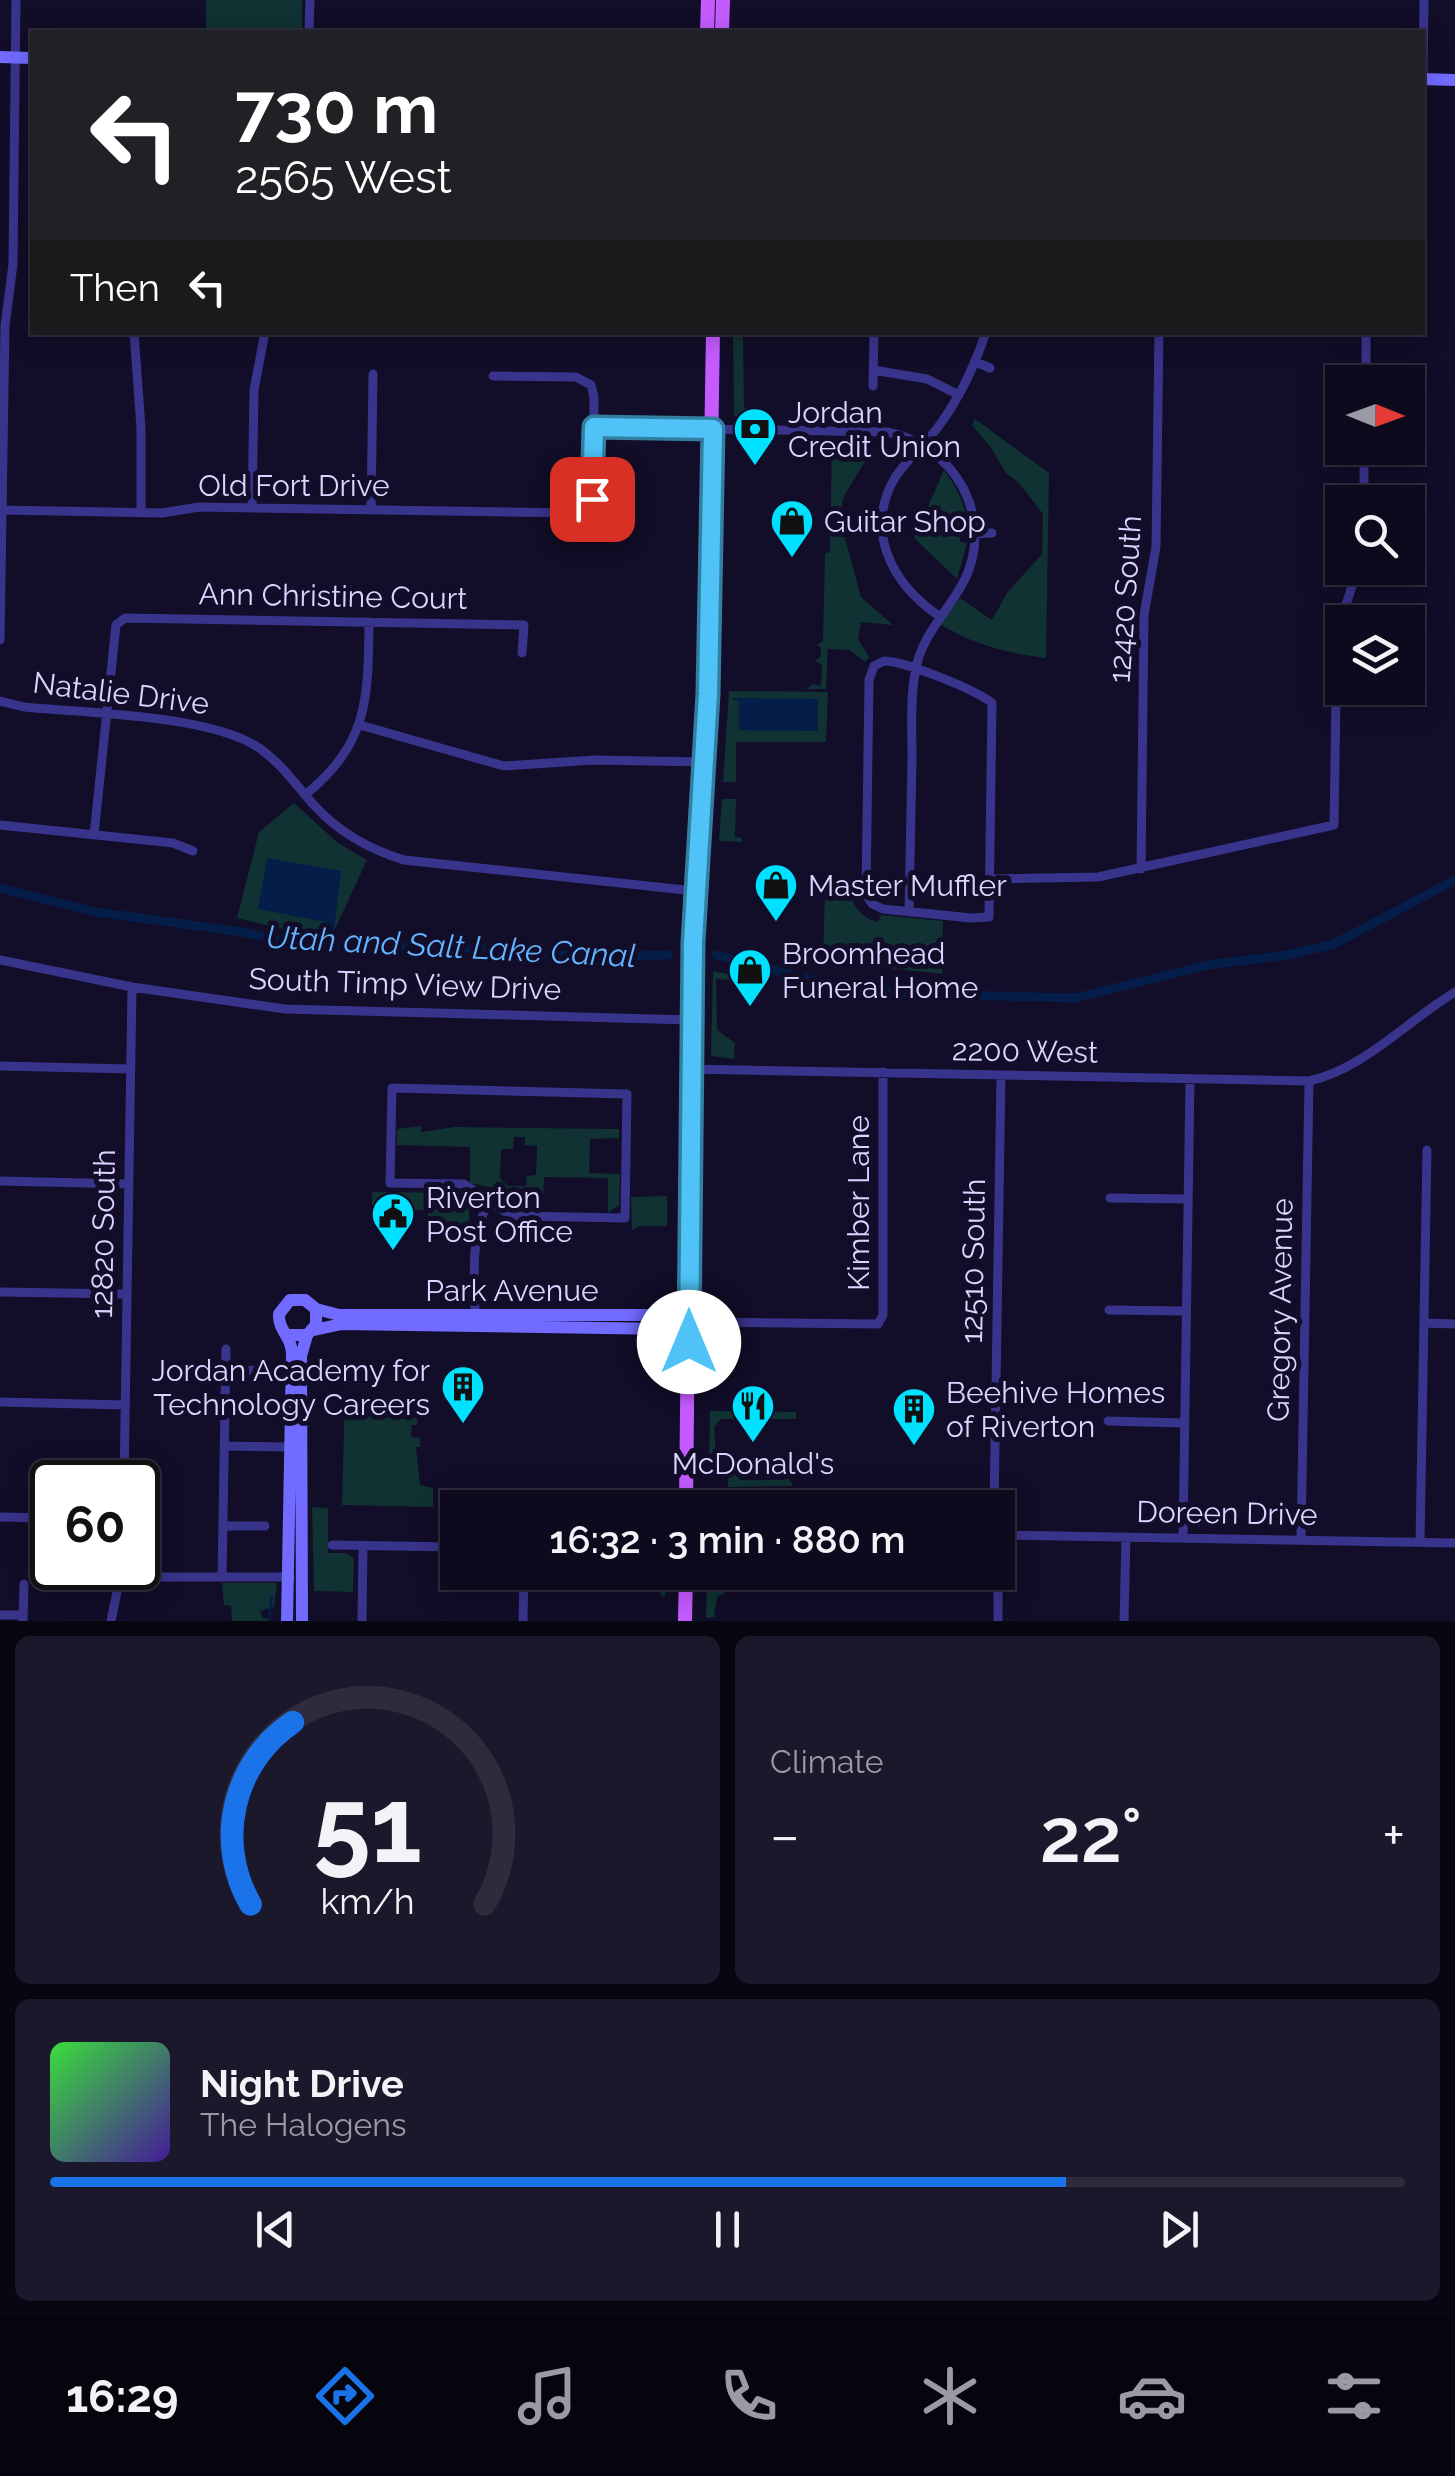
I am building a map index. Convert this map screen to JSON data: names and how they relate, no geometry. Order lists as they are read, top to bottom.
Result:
{
  "streets": {
    "street": [
      "Old Fort Drive",
      "Ann Christine Court",
      "12420 South",
      "Natalie Drive",
      "South Timp View Drive",
      "2200 West",
      "Kimber Lane",
      "12820 South",
      "12510 South",
      "Park Avenue",
      "Gregory Avenue",
      "Doreen Drive"
    ]
  },
  "crossings": [
    ["Ann Christine Court", "Natalie Drive"],
    ["South Timp View Drive", "12820 South"],
    ["2200 West", "Kimber Lane"],
    ["2200 West", "12510 South"],
    ["2200 West", "Gregory Avenue"],
    ["Kimber Lane", "Park Avenue"],
    ["Gregory Avenue", "Doreen Drive"]
  ],
  "water": ["Utah and Salt Lake Canal"],
  "places": {
    "bank": ["Jordan Credit Union"],
    "shop": ["Guitar Shop", "Master Muffler", "Broomhead Funeral Home"],
    "public building": ["Riverton Post Office"],
    "building": ["Jordan Academy for Technology Careers", "Beehive Homes of Riverton"],
    "restaurant": ["McDonald's"]
  },
  "north": "right",
  "page": {
    "turn": ["730 m", "2565 West"],
    "then": "Then",
    "limit": "60",
    "trip": "16:32 · 3 min · 880 m",
    "tile": "Climate",
    "heat": ["−", "22°", "+"],
    "song": ["Night Drive", "The Halogens"],
    "tabs": "16:29",
    "gauge": ["51", "km/h"]
  }
}
